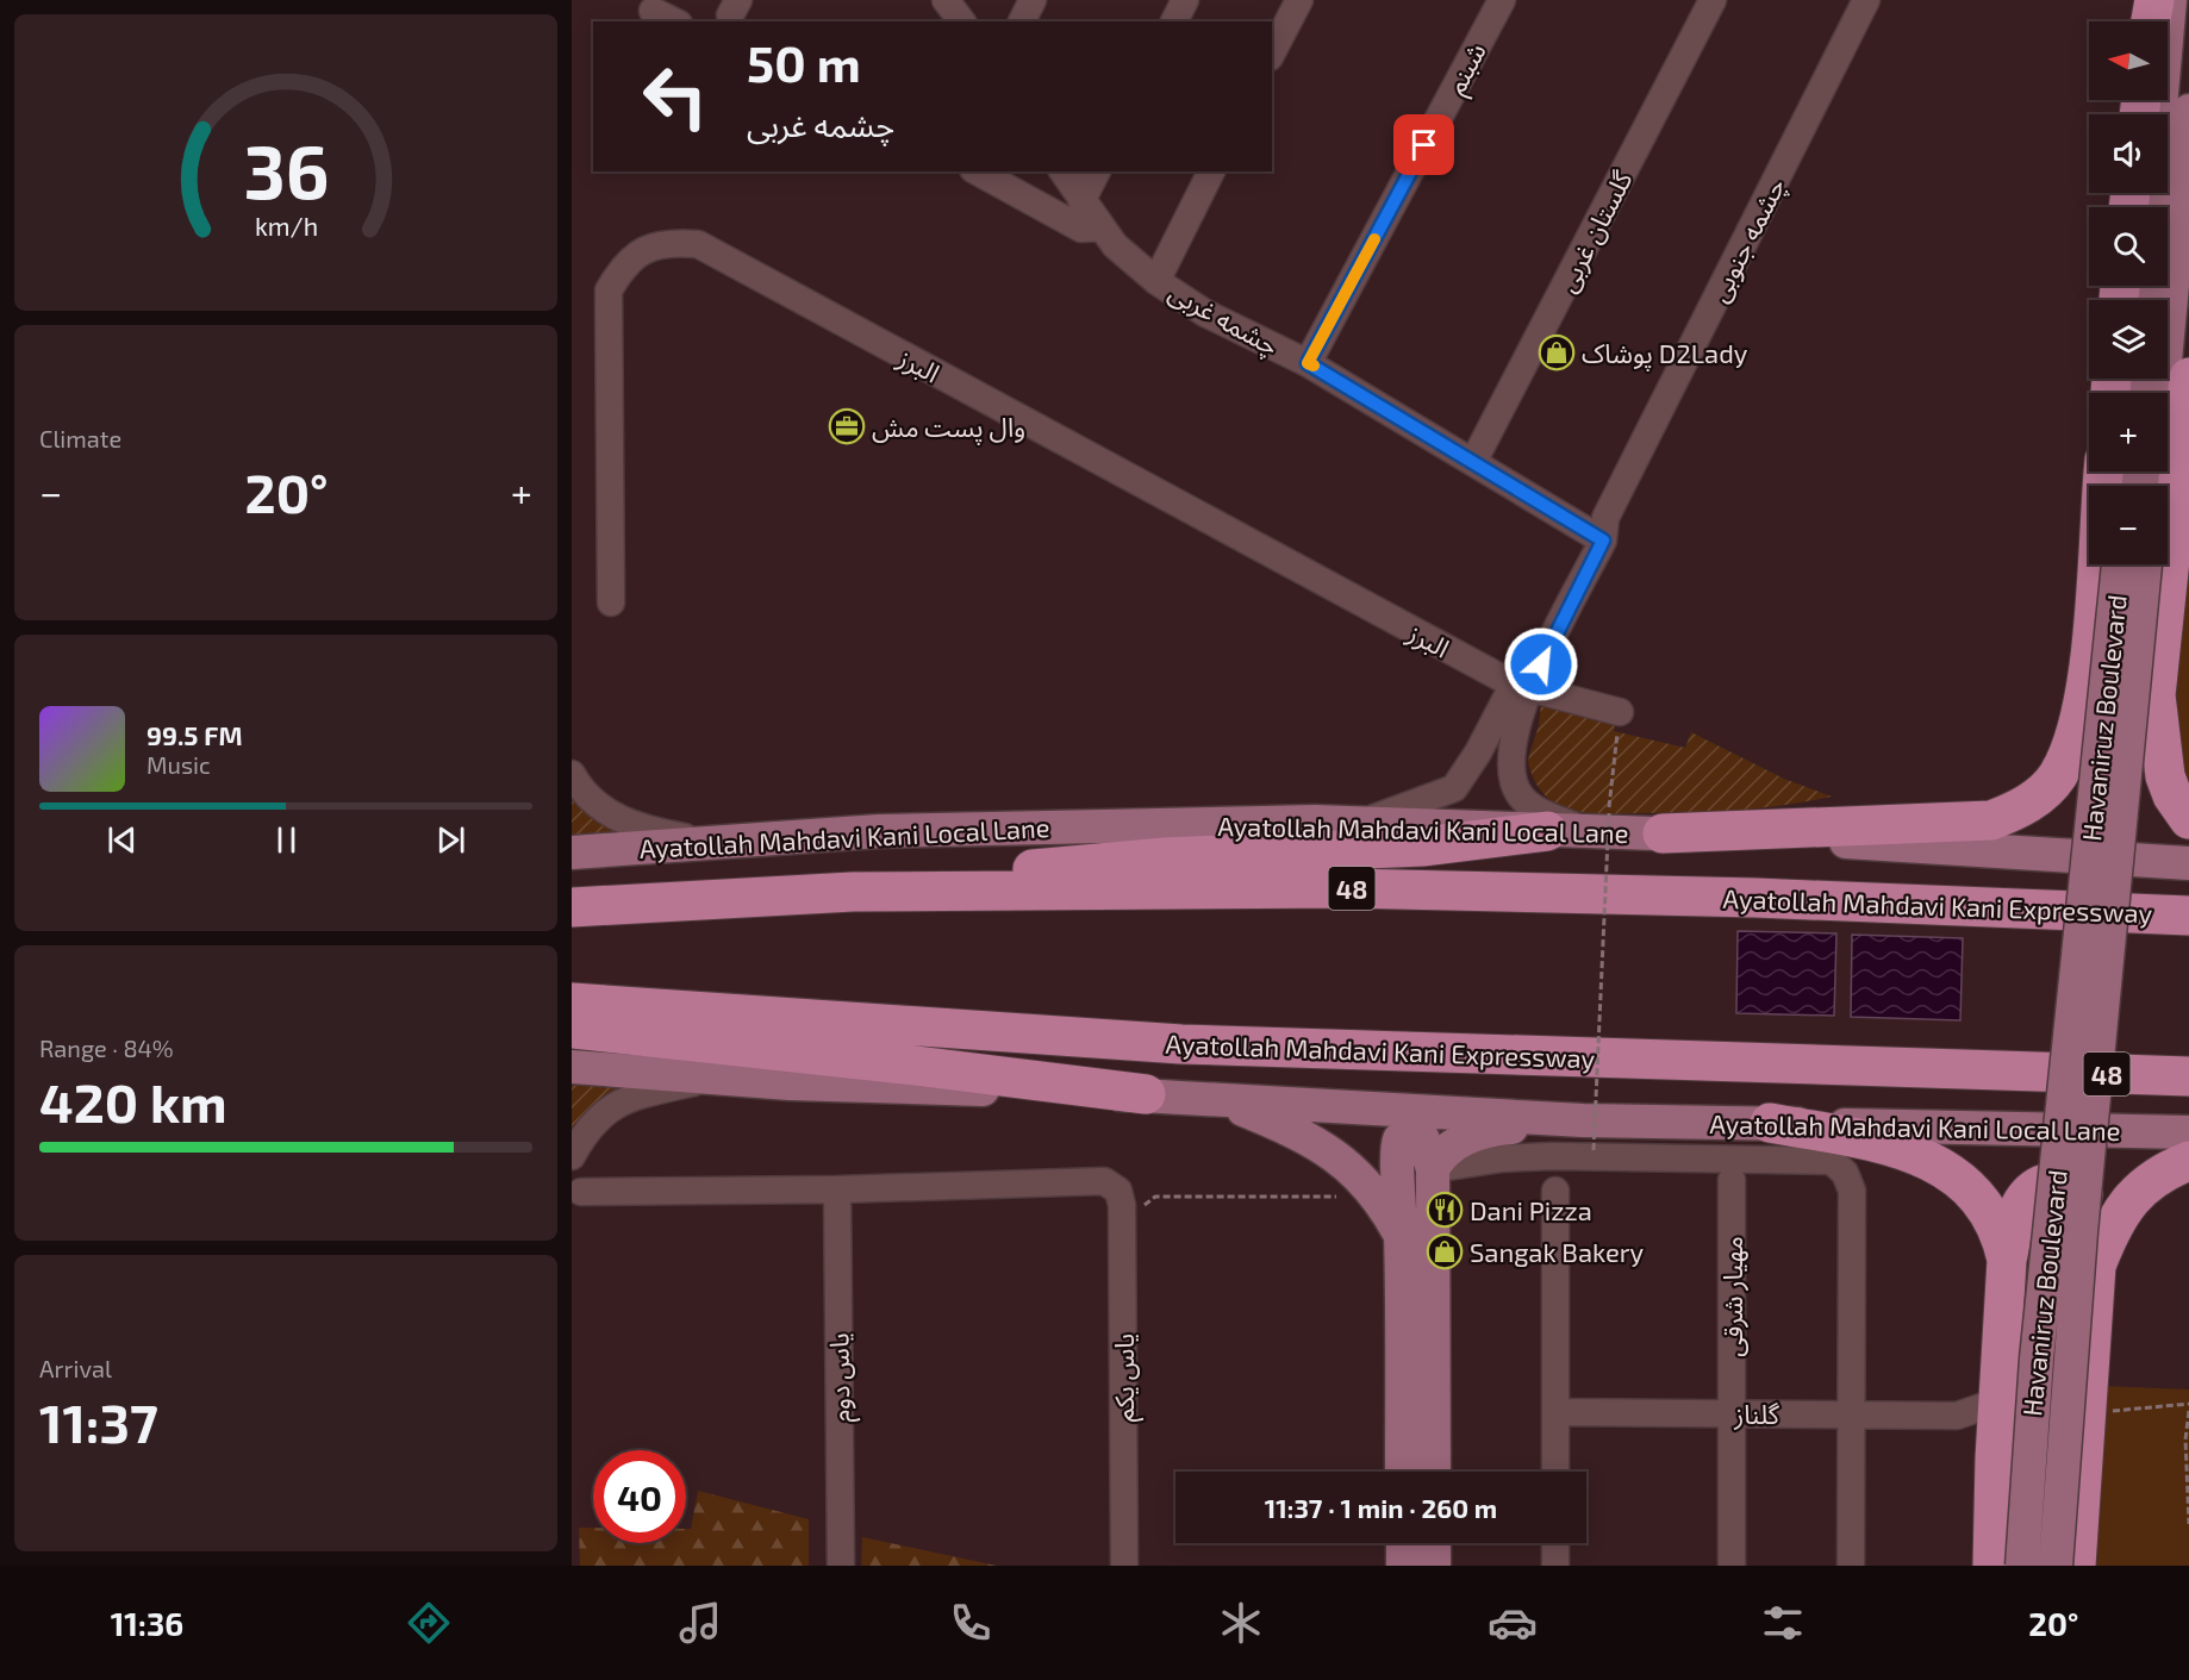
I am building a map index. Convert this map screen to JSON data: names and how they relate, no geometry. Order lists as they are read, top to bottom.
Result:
{
  "streets": {
    "highway": ["48", "Ayatollah Mahdavi Kani Expressway"],
    "main road": ["Havaniruz Boulevard", "Ayatollah Mahdavi Kani Local Lane"],
    "street": [
      "شبنم",
      "گلستان غربی",
      "چشمه جنوبی",
      "چشمه غربی",
      "البرز",
      "مهیار شرقی",
      "یاس دوم",
      "یاس یکم",
      "گلناز"
    ]
  },
  "crossings": [
    ["شبنم", "چشمه غربی"],
    ["گلستان غربی", "چشمه غربی"],
    ["چشمه جنوبی", "چشمه غربی"],
    ["چشمه جنوبی", "البرز"],
    ["چشمه جنوبی", "Ayatollah Mahdavi Kani Local Lane"],
    ["مهیار شرقی", "گلناز"],
    ["یاس دوم", "یاس یکم"]
  ],
  "places": {
    "shop": ["پوشاک D2Lady", "Sangak Bakery"],
    "office": ["وال پست مش"],
    "restaurant": ["Dani Pizza"]
  },
  "north": "left",
  "page": {
    "map_buttons": ["+", "−"],
    "turn": ["50 m", "چشمه غربی"],
    "tile": [
      "Climate",
      ["Range · 84%", "420 km"],
      ["Arrival", "11:37"]
    ],
    "heat": ["−", "20°", "+"],
    "song": ["99.5 FM", "Music"],
    "limit": "40",
    "trip": "11:37 · 1 min · 260 m",
    "tabs": ["11:36", "20°"],
    "gauge": ["36", "km/h"]
  }
}
